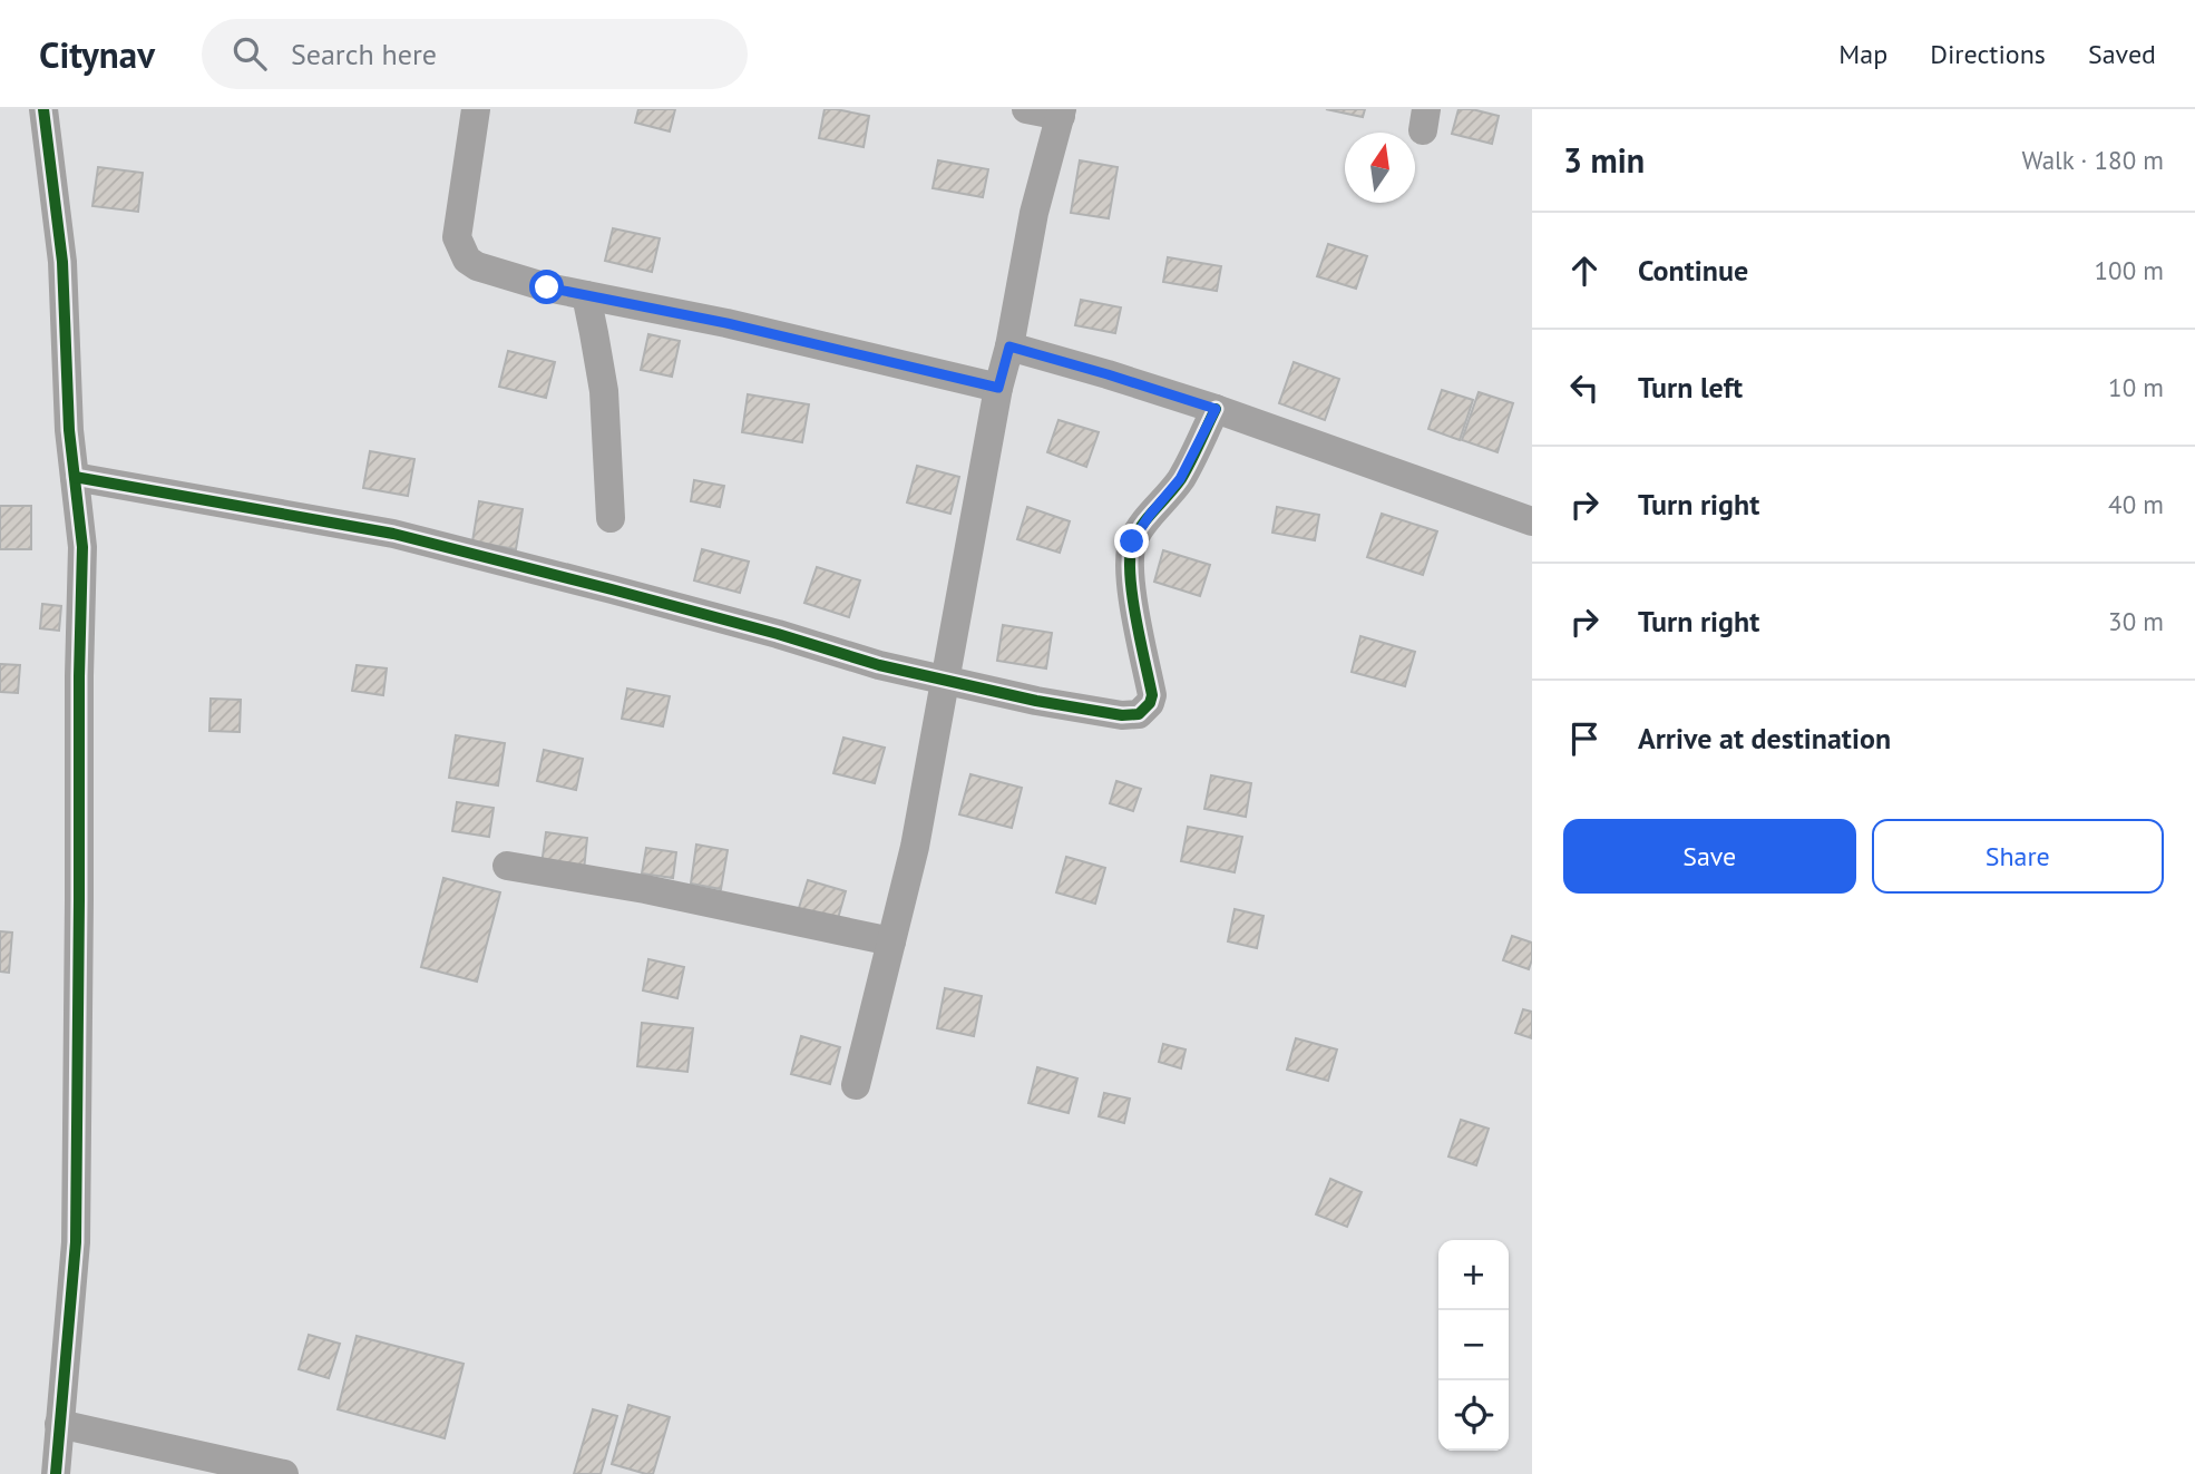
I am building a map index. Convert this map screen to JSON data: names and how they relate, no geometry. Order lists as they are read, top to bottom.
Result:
{
  "north": "top",
  "page": {
    "header": "Citynav",
    "search": "Search here",
    "nav": ["Map", "Directions", "Saved"],
    "heading": ["3 min", "Walk · 180 m"],
    "list": [
      ["Continue", "100 m"],
      ["Turn left", "10 m"],
      ["Turn right", "40 m"],
      ["Turn right", "30 m"],
      "Arrive at destination"
    ],
    "buttons": ["Save", "Share"],
    "map_buttons": ["+", "−"]
  }
}
